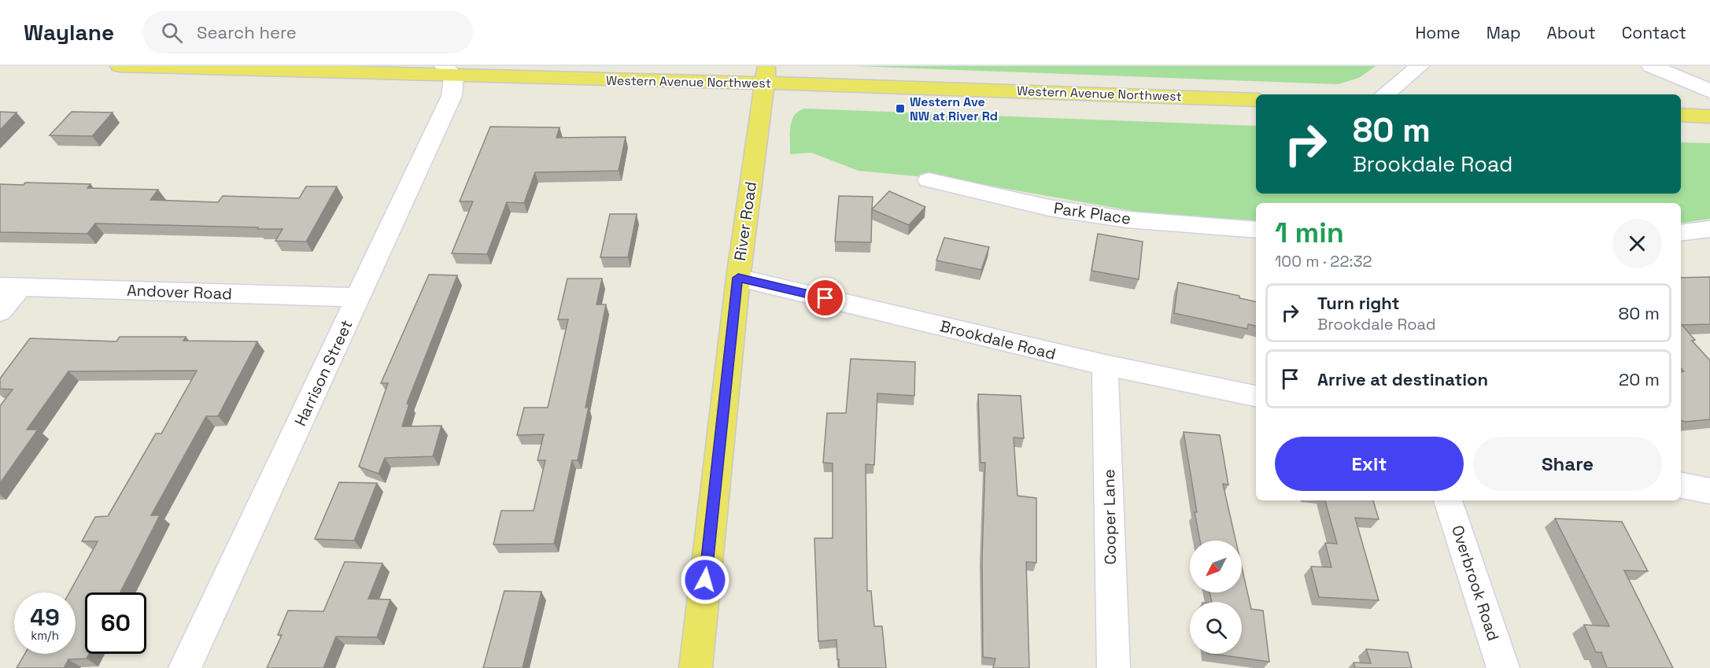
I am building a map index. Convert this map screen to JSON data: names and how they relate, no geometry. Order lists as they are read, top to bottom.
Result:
{
  "streets": {
    "main road": ["Western Avenue Northwest", "River Road"],
    "street": [
      "Park Place",
      "Andover Road",
      "Brookdale Road",
      "Harrison Street",
      "Cooper Lane",
      "Overbrook Road"
    ]
  },
  "crossings": [
    ["Western Avenue Northwest", "River Road"],
    ["Western Avenue Northwest", "Harrison Street"],
    ["River Road", "Brookdale Road"],
    ["Andover Road", "Harrison Street"],
    ["Brookdale Road", "Cooper Lane"]
  ],
  "places": {
    "transit": ["Western Ave NW at River Rd"]
  },
  "north": "bottom left",
  "page": {
    "header": "Waylane",
    "search": "Search here",
    "nav": [
      "Home",
      "Map",
      "About",
      "Contact"
    ],
    "turn": ["80 m", "Brookdale Road"],
    "heading": ["1 min", "100 m · 22:32"],
    "list": [
      {
        "name": "Turn right",
        "note": "Brookdale Road",
        "value": "80 m"
      },
      {
        "name": "Arrive at destination",
        "value": "20 m"
      }
    ],
    "buttons": ["Exit", "Share"],
    "speed": "49 km/h",
    "limit": "60"
  }
}
